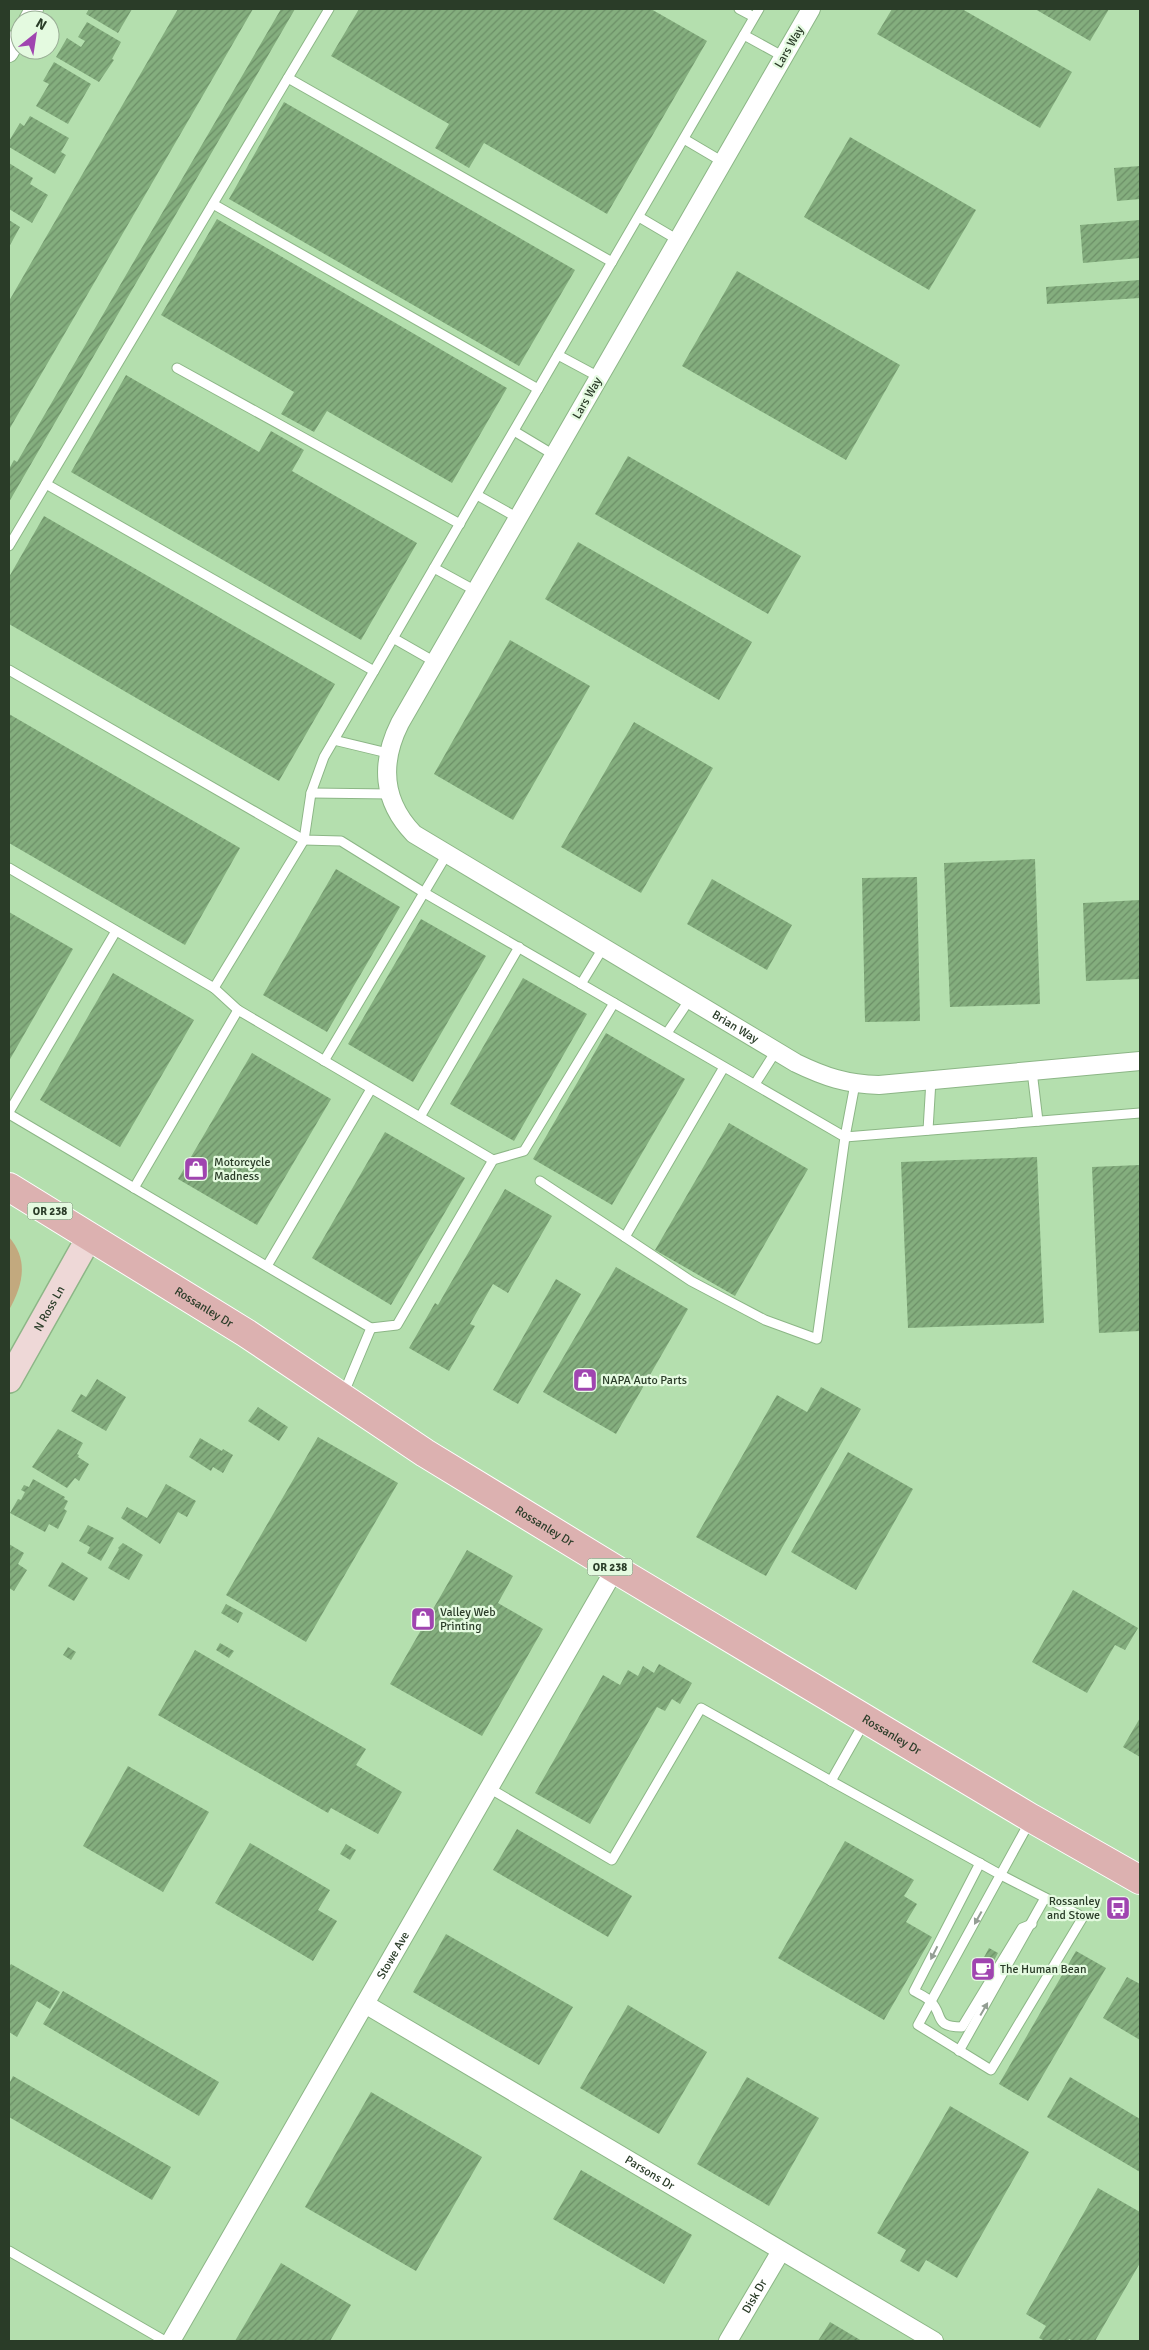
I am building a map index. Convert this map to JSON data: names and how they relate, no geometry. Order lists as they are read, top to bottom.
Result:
{
  "streets": {
    "main road": ["OR 238", "Rossanley Dr", "N Ross Ln"],
    "street": [
      "Lars Way",
      "Brian Way",
      "Stowe Ave",
      "Parsons Dr",
      "Disk Dr"
    ]
  },
  "crossings": [
    ["Lars Way", "Brian Way"],
    ["Rossanley Dr", "N Ross Ln"],
    ["Rossanley Dr", "Stowe Ave"],
    ["Stowe Ave", "Parsons Dr"],
    ["Parsons Dr", "Disk Dr"]
  ],
  "places": {
    "shop": ["Motorcycle Madness", "NAPA Auto Parts", "Valley Web Printing"],
    "bus stop": ["Rossanley and Stowe"],
    "cafe": ["The Human Bean"]
  },
  "north": "top right"
}
